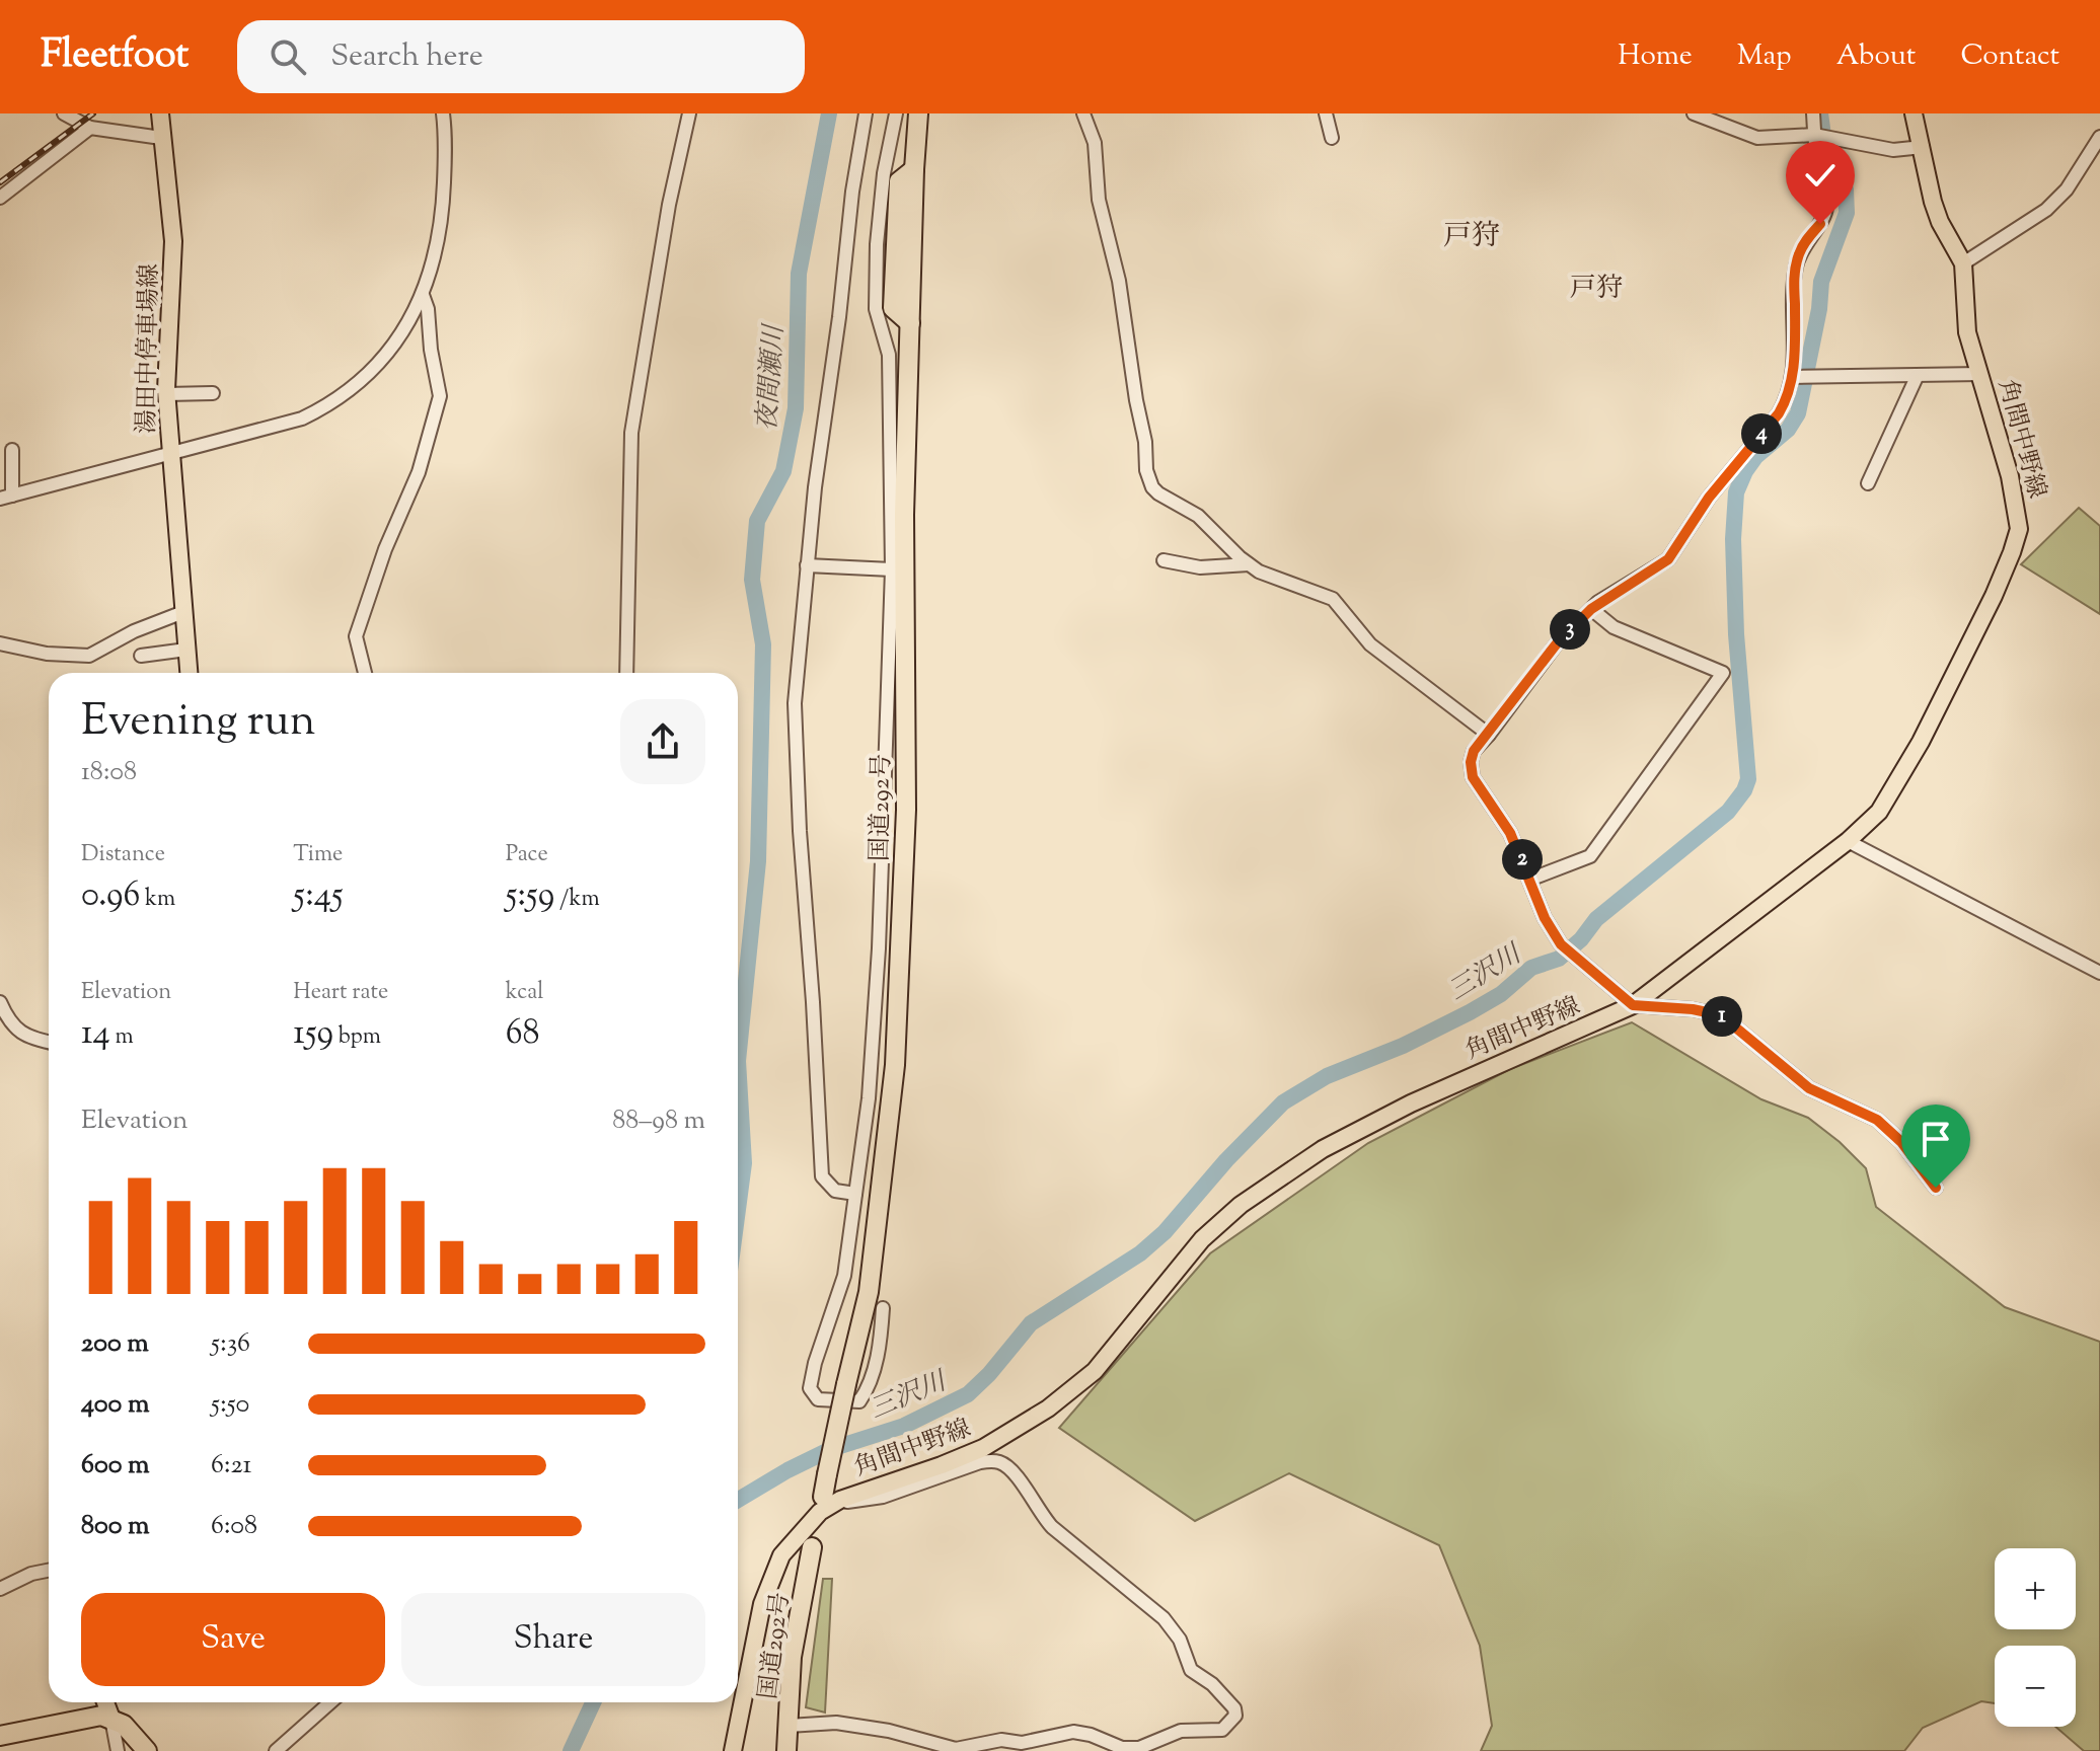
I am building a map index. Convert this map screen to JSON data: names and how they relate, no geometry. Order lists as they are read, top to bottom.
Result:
{
  "streets": {
    "highway": ["国道292号"],
    "main road": ["湯田中停車場線", "角間中野線"]
  },
  "crossings": [
    ["角間中野線", "国道292号"]
  ],
  "districts": ["戸狩", "戸狩"],
  "water": ["夜間瀬川", "三沢川"],
  "page": {
    "header": "Fleetfoot",
    "search": "Search here",
    "nav": [
      "Home",
      "Map",
      "About",
      "Contact"
    ],
    "pins": [
      "4",
      "3",
      "2",
      "1"
    ],
    "heading": ["Evening run", "18:08"],
    "stats": [
      ["Distance", "0.96 km"],
      ["Time", "5:45"],
      ["Pace", "5:59 /km"],
      ["Elevation", "14 m"],
      ["Heart rate", "159 bpm"],
      ["kcal", "68"]
    ],
    "chart": ["Elevation", "88–98 m"],
    "list": [
      {
        "name": "200 m",
        "note": "5:36"
      },
      {
        "name": "400 m",
        "note": "5:50"
      },
      {
        "name": "600 m",
        "note": "6:21"
      },
      {
        "name": "800 m",
        "note": "6:08"
      }
    ],
    "map_buttons": ["+", "−"],
    "buttons": ["Save", "Share"]
  }
}
